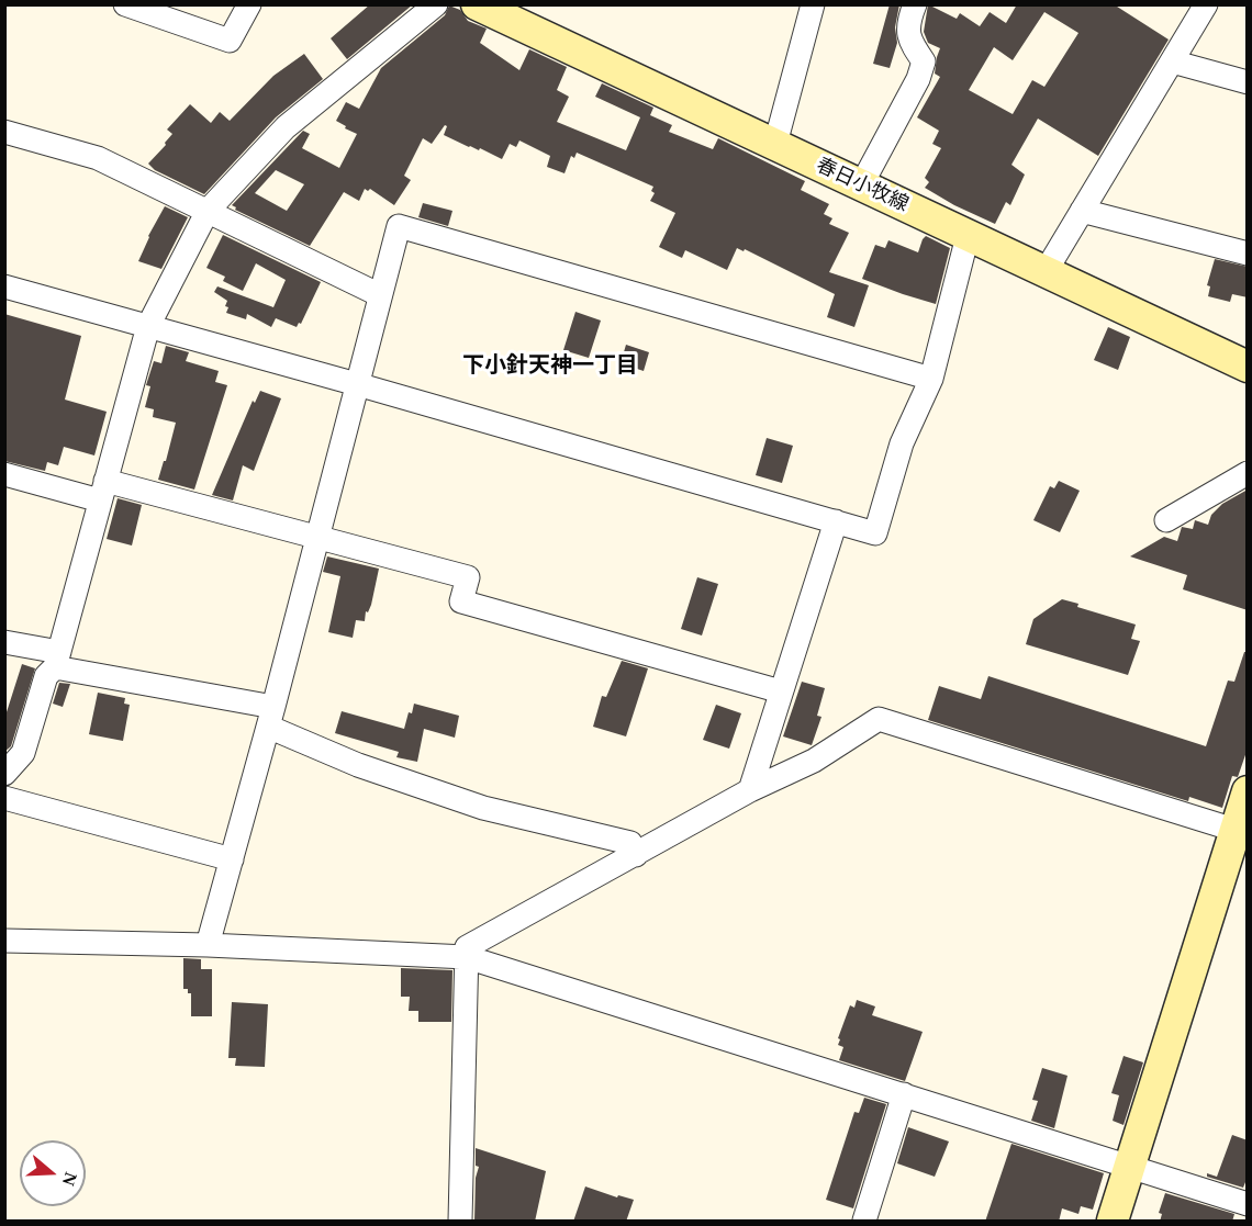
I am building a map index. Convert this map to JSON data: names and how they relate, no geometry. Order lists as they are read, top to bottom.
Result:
{
  "streets": {
    "main road": ["春日小牧線"]
  },
  "districts": ["下小針天神一丁目"],
  "north": "right"
}
